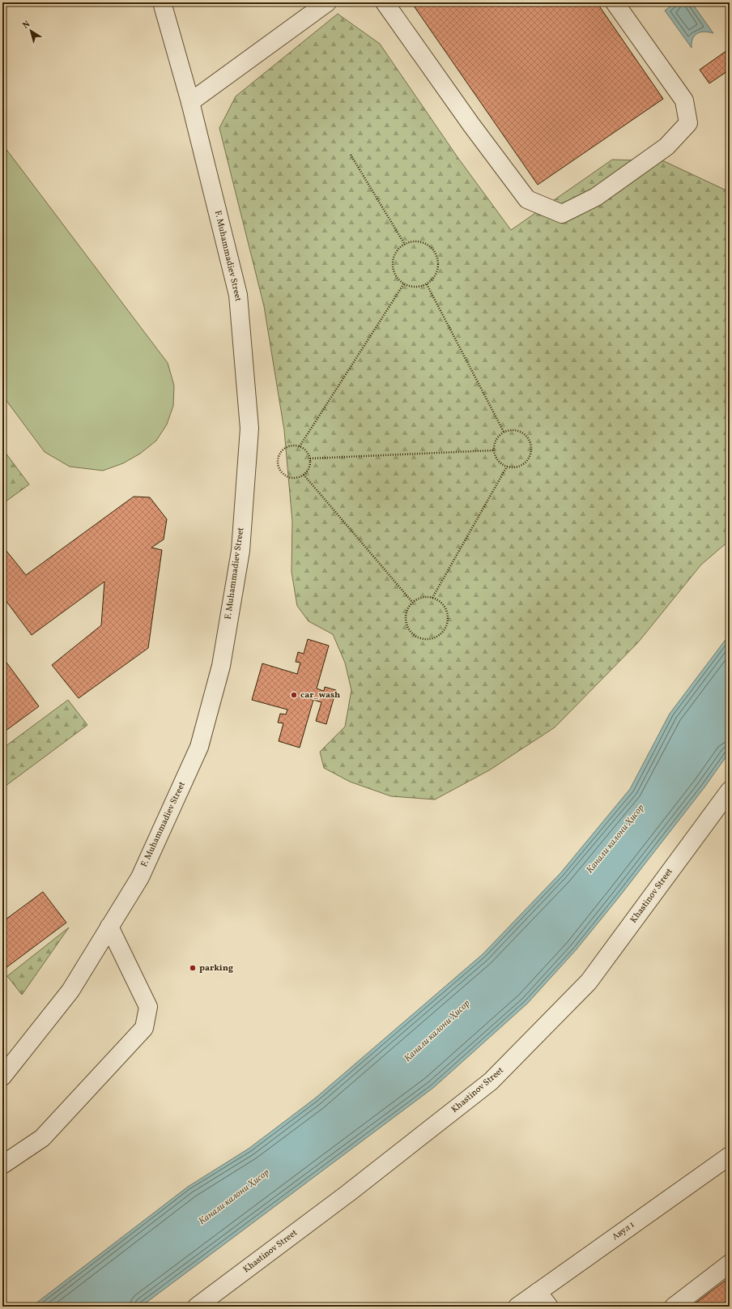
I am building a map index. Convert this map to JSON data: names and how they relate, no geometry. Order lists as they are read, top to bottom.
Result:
{
  "streets": {
    "street": ["F. Muhammadiev Street", "Khastinov Street", "Авул 1"]
  },
  "water": ["Канали калони Ҳисор"],
  "places": ["car_wash", "parking"],
  "north": "top left"
}
